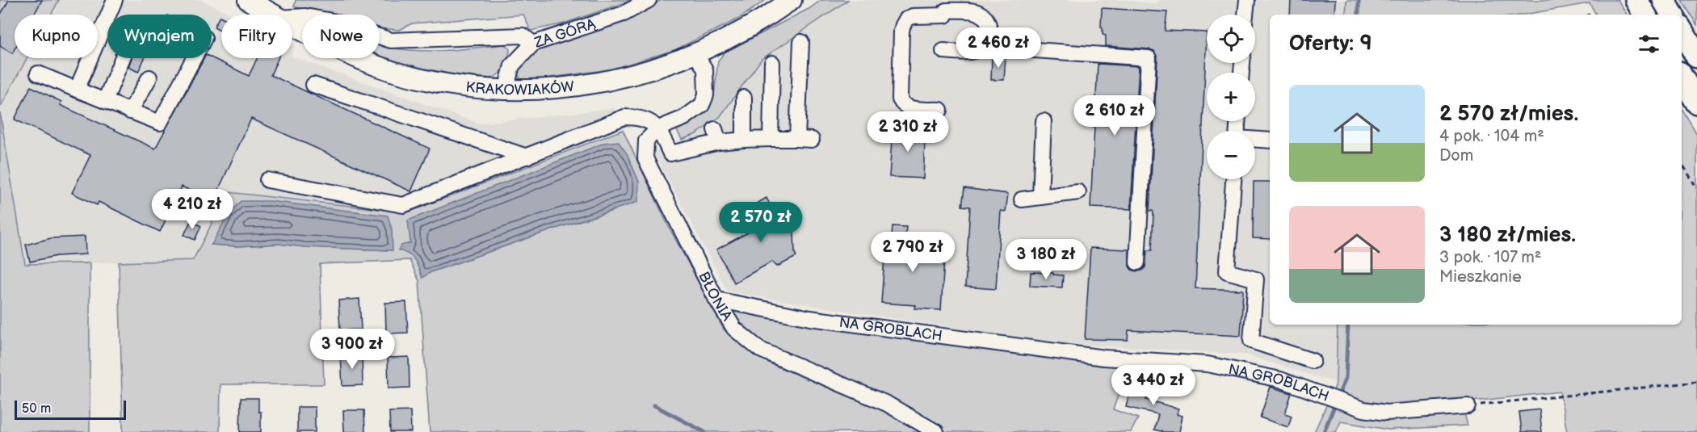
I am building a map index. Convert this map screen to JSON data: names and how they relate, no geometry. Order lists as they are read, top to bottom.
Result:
{
  "streets": {
    "main road": ["KRAKOWIAKÓW"],
    "street": ["ZA GÓRĄ", "BŁONIA", "NA GROBLACH"]
  },
  "crossings": [
    ["ZA GÓRĄ", "KRAKOWIAKÓW"],
    ["BŁONIA", "NA GROBLACH"]
  ],
  "scale_bar": "50 m",
  "page": {
    "map_buttons": ["+", "−"],
    "chip": [
      "Kupno",
      "Wynajem",
      "Filtry",
      "Nowe"
    ],
    "heading": "Oferty: 9",
    "price": [
      "2 460 zł",
      "2 610 zł",
      "2 310 zł",
      "4 210 zł",
      "2 570 zł",
      "2 790 zł",
      "3 180 zł",
      "3 900 zł",
      "3 440 zł"
    ],
    "list": [
      {
        "name": "2 570 zł/mies.",
        "note": "4 pok. · 104 m² · Dom"
      },
      {
        "name": "3 180 zł/mies.",
        "note": "3 pok. · 107 m² · Mieszkanie"
      }
    ],
    "scale": "50 m"
  }
}
